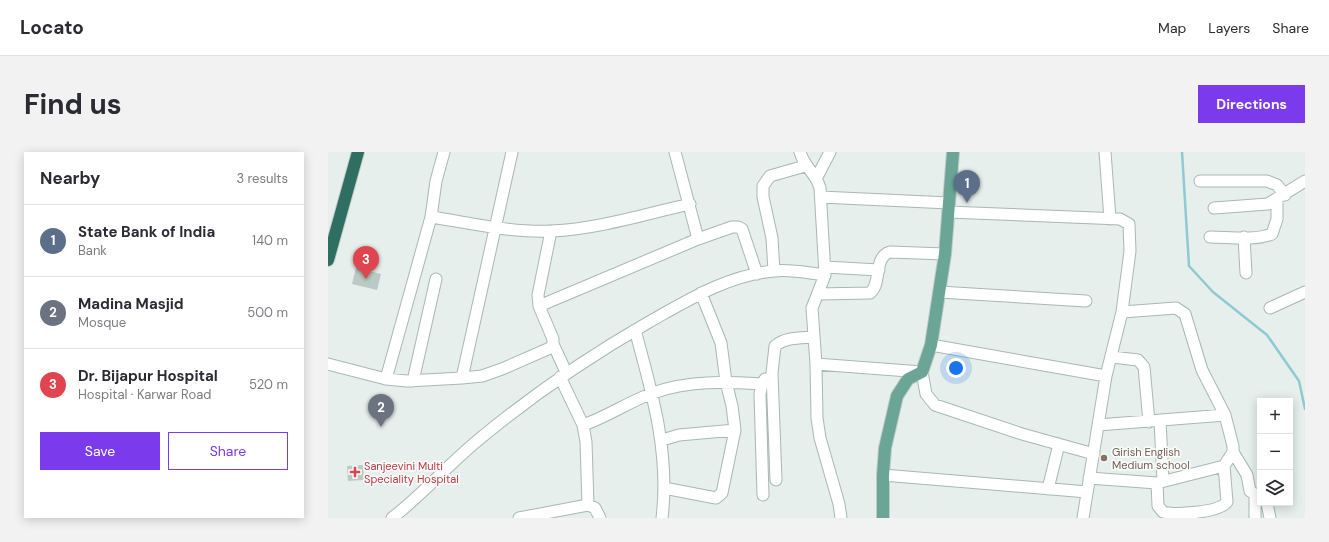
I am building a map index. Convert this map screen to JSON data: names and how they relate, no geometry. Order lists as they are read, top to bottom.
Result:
{
  "places": {
    "other": ["Girish English Medium school"],
    "health": ["Sanjeevini Multi Speciality Hospital"]
  },
  "page": {
    "header": "Locato",
    "nav": ["Map", "Layers", "Share"],
    "buttons": [
      "Directions",
      ["Save", "Share"]
    ],
    "title": "Find us",
    "heading": ["Nearby", "3 results"],
    "pins": ["1", "3", "2"],
    "list": [
      {
        "mark": "1",
        "name": "State Bank of India",
        "note": "Bank",
        "value": "140 m"
      },
      {
        "mark": "2",
        "name": "Madina Masjid",
        "note": "Mosque",
        "value": "500 m"
      },
      {
        "mark": "3",
        "name": "Dr. Bijapur Hospital",
        "note": "Hospital · Karwar Road",
        "value": "520 m"
      }
    ],
    "map_buttons": ["+", "−"]
  }
}
